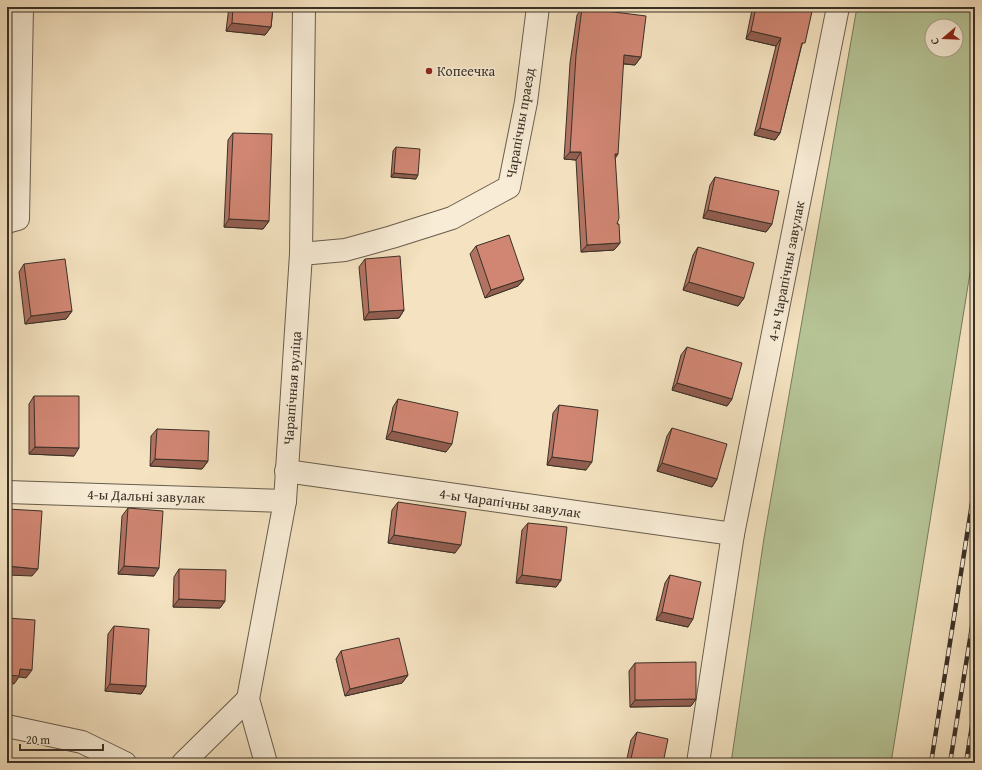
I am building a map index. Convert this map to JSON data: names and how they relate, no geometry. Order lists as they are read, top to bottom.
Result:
{
  "streets": {
    "street": [
      "Чарапічны праезд",
      "4-ы Чарапічны завулак",
      "Чарапічная вуліца",
      "4-ы Дальні завулак"
    ]
  },
  "crossings": [
    ["Чарапічны праезд", "Чарапічная вуліца"],
    ["4-ы Чарапічны завулак", "Чарапічная вуліца"],
    ["Чарапічная вуліца", "4-ы Дальні завулак"]
  ],
  "places": ["Копеечка"],
  "scale_bar": "20 m",
  "north": "left"
}
